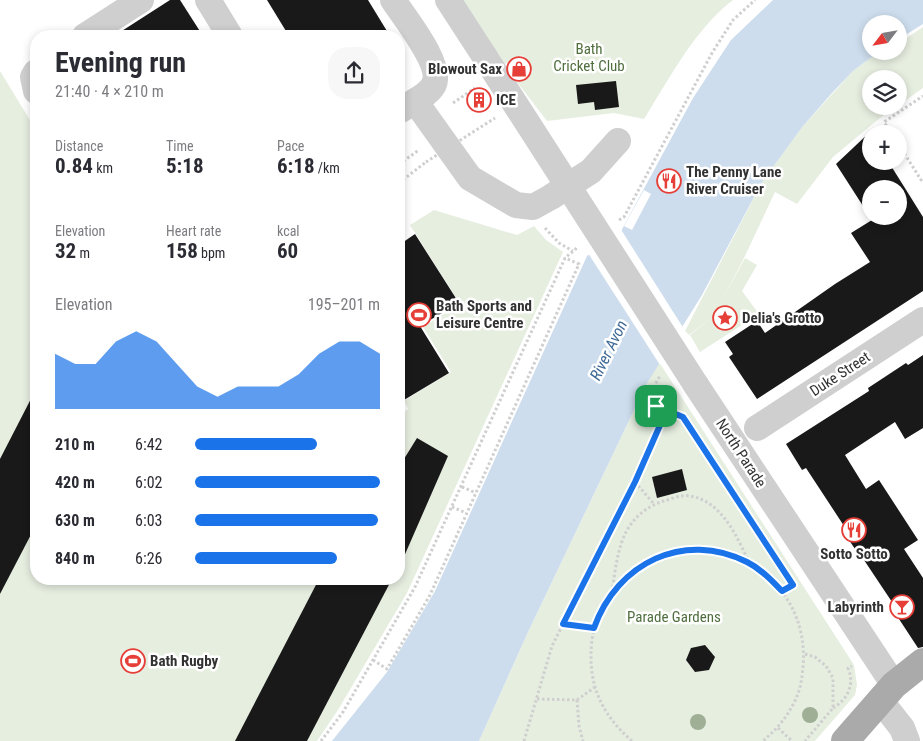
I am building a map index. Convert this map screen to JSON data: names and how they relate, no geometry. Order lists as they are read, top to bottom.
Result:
{
  "streets": {
    "street": ["Duke Street", "North Parade"]
  },
  "water": ["River Avon"],
  "parks": ["Bath Cricket Club", "Parade Gardens"],
  "places": {
    "shop": ["Blowout Sax"],
    "building": ["ICE"],
    "restaurant": ["The Penny Lane River Cruiser", "Sotto Sotto"],
    "sports": ["Bath Sports and Leisure Centre", "Bath Rugby"],
    "place": ["Delia's Grotto"],
    "bar": ["Labyrinth"]
  },
  "north": "bottom left",
  "page": {
    "map_buttons": ["+", "−"],
    "heading": ["Evening run", "21:40 · 4 × 210 m"],
    "stats": [
      ["Distance", "0.84 km"],
      ["Time", "5:18"],
      ["Pace", "6:18 /km"],
      ["Elevation", "32 m"],
      ["Heart rate", "158 bpm"],
      ["kcal", "60"]
    ],
    "chart": ["Elevation", "195–201 m"],
    "list": [
      {
        "name": "210 m",
        "note": "6:42"
      },
      {
        "name": "420 m",
        "note": "6:02"
      },
      {
        "name": "630 m",
        "note": "6:03"
      },
      {
        "name": "840 m",
        "note": "6:26"
      }
    ]
  }
}
